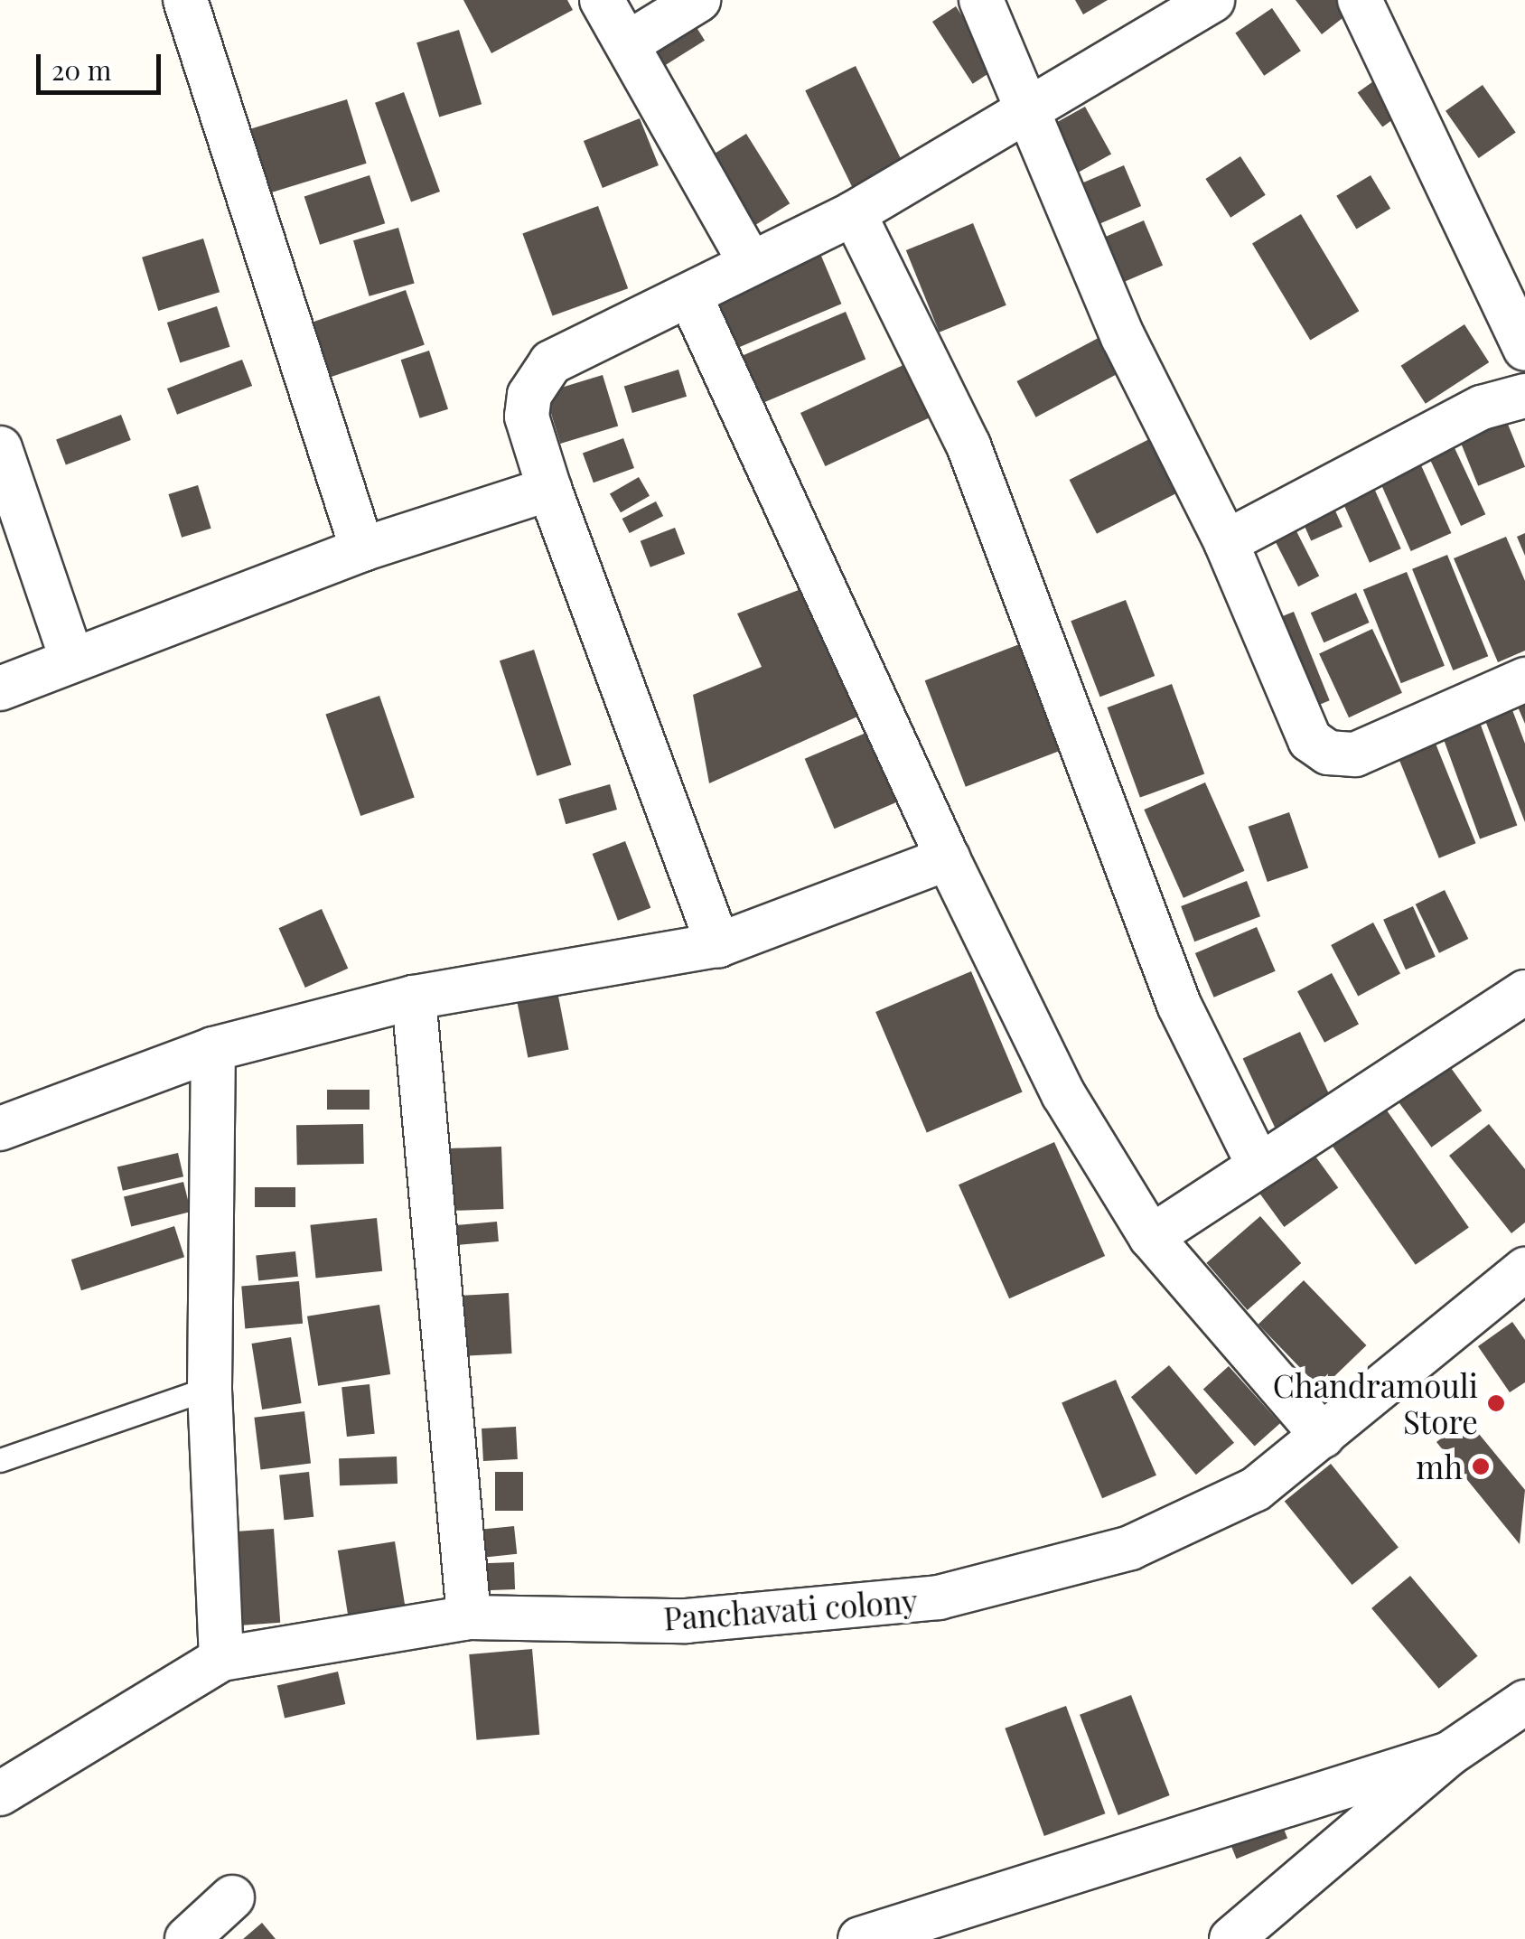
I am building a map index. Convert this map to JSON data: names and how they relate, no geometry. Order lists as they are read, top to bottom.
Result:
{
  "streets": {
    "street": ["Panchavati colony"]
  },
  "places": ["Chandramouli Store", "mh"],
  "scale_bar": "20 m"
}
